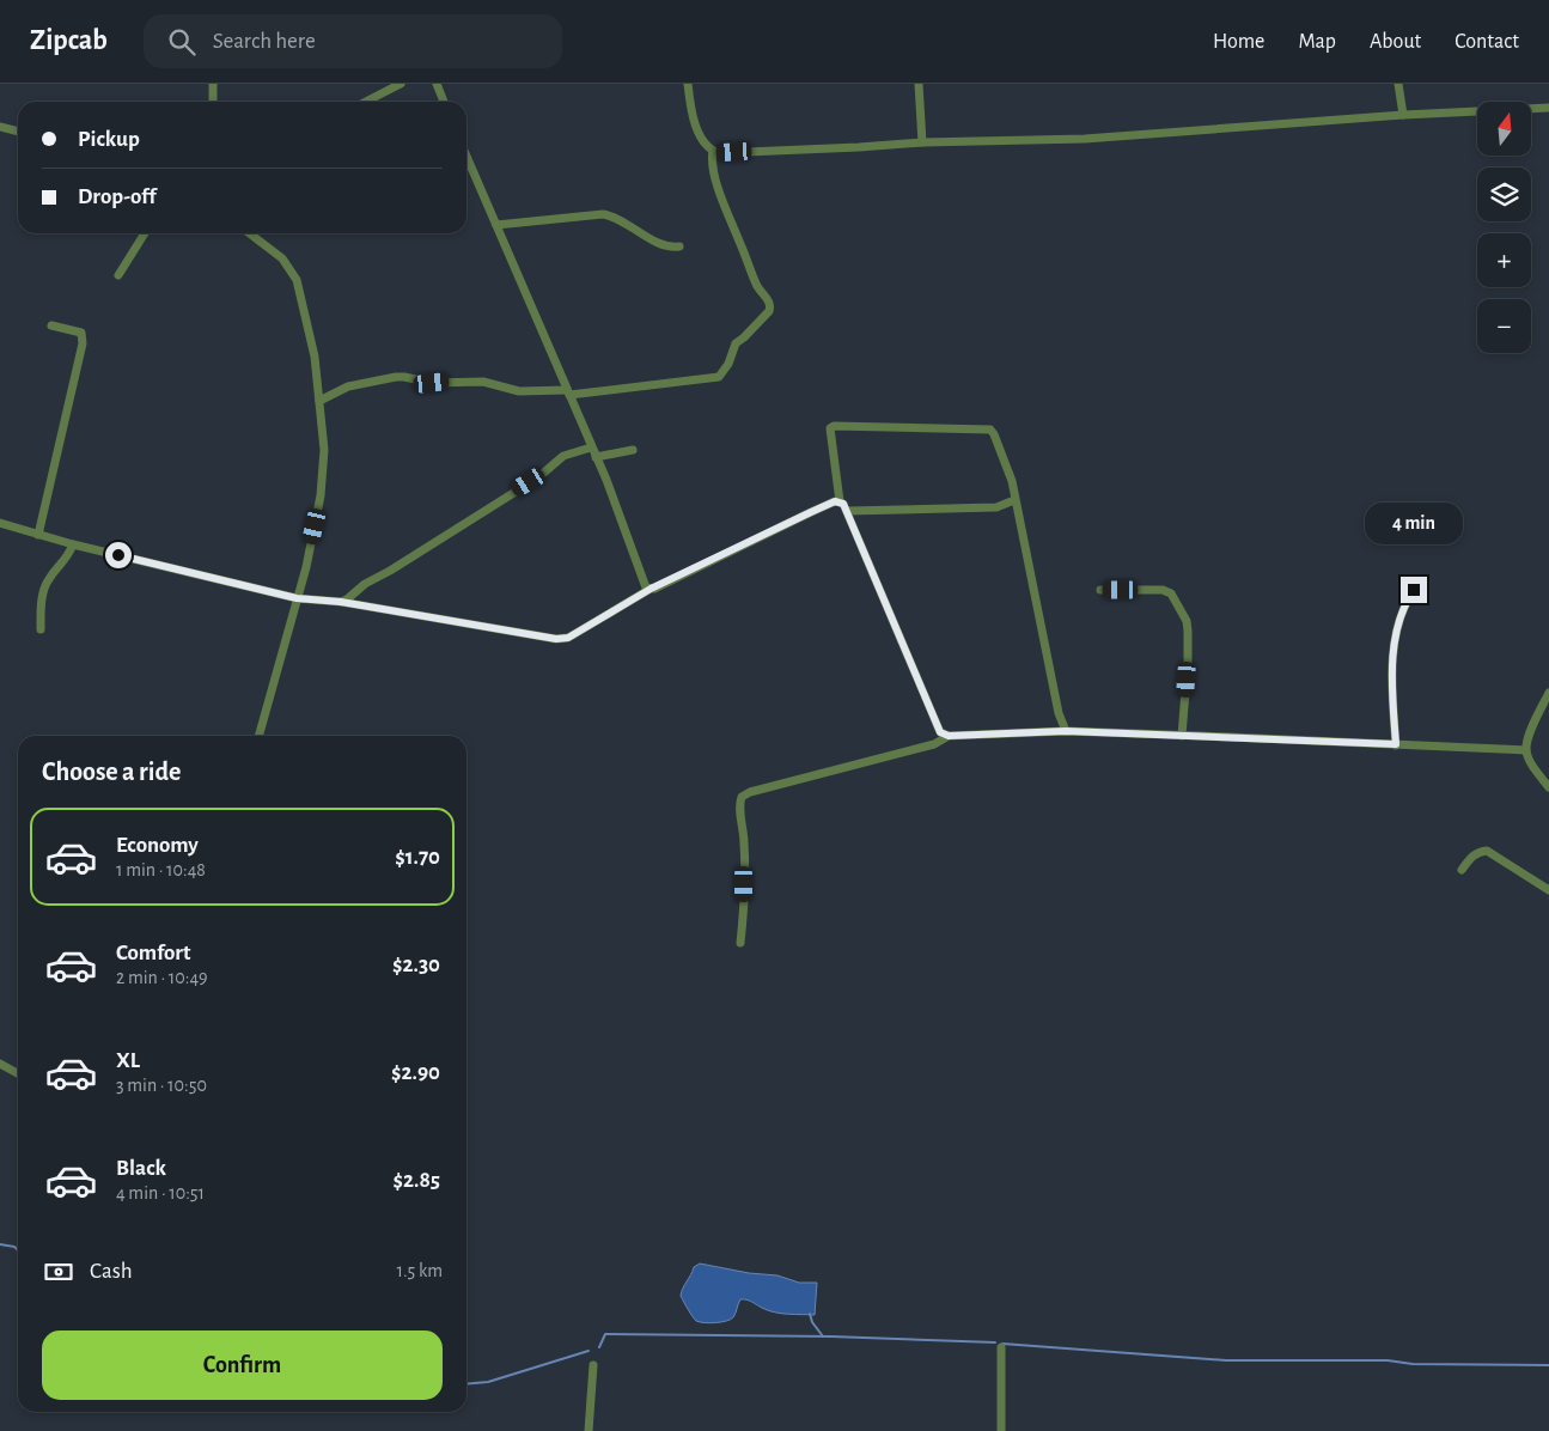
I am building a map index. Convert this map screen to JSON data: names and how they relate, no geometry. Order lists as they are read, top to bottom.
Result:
{
  "north": "top",
  "page": {
    "header": "Zipcab",
    "search": "Search here",
    "nav": [
      "Home",
      "Map",
      "About",
      "Contact"
    ],
    "map_buttons": ["+", "−"],
    "banner": ["Pickup", "Drop-off"],
    "bubble": "4 min",
    "heading": "Choose a ride",
    "list": [
      {
        "name": "Economy",
        "note": "1 min · 10:48",
        "value": "$1.70"
      },
      {
        "name": "Comfort",
        "note": "2 min · 10:49",
        "value": "$2.30"
      },
      {
        "name": "XL",
        "note": "3 min · 10:50",
        "value": "$2.90"
      },
      {
        "name": "Black",
        "note": "4 min · 10:51",
        "value": "$2.85"
      }
    ],
    "pay": ["Cash", "1.5 km"],
    "buttons": "Confirm"
  }
}
